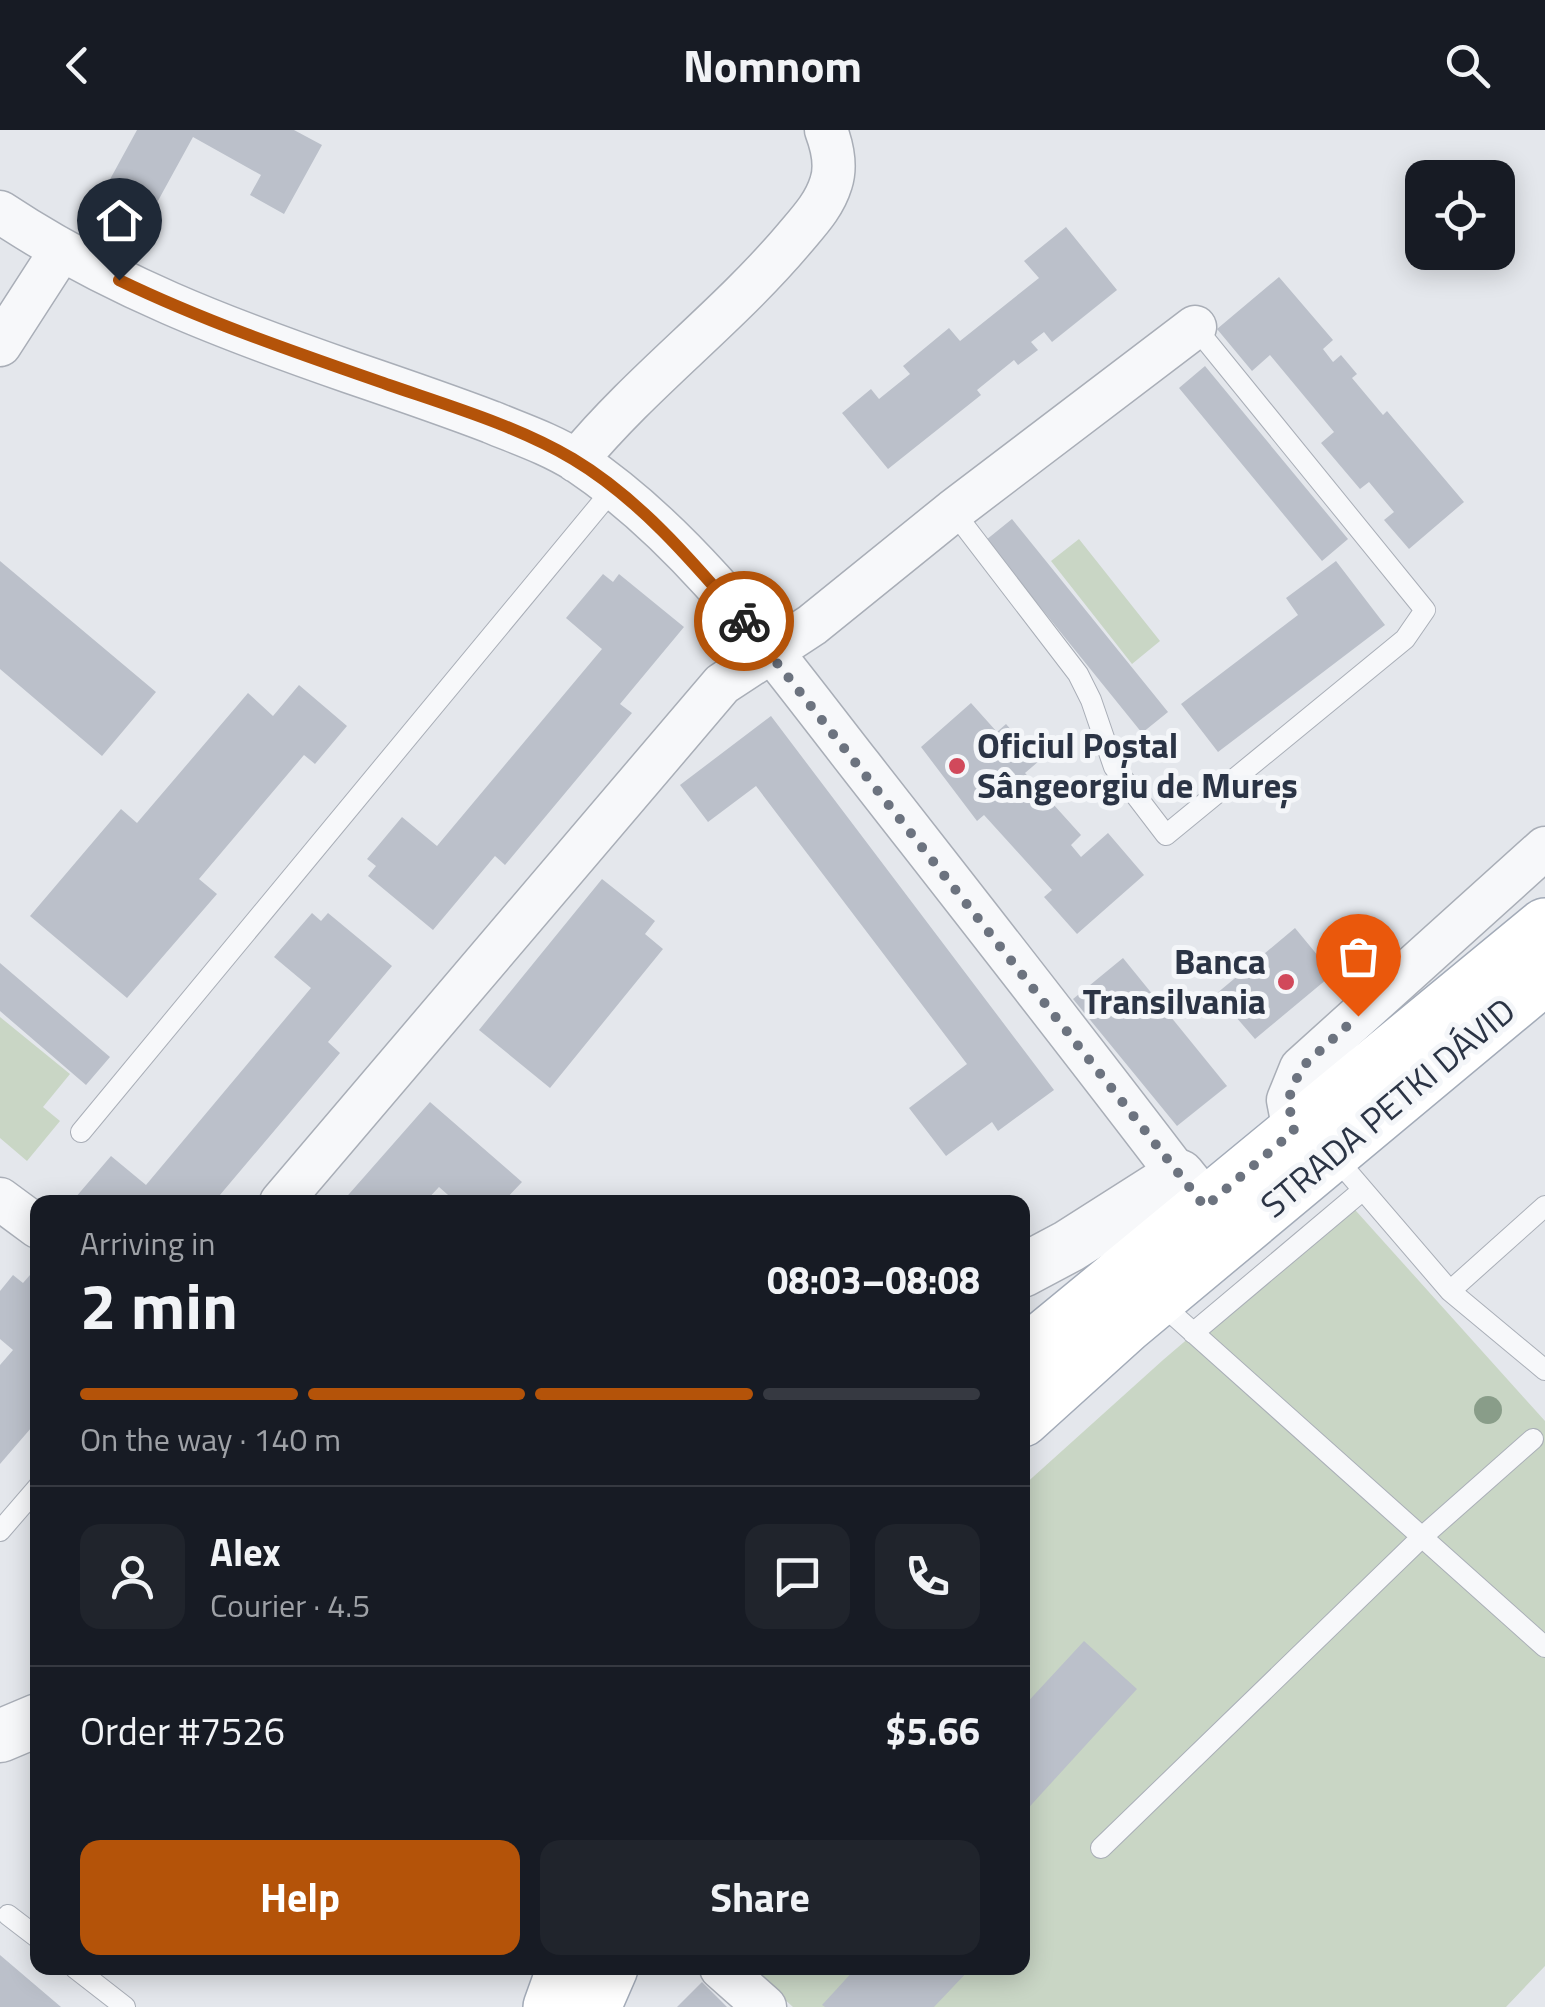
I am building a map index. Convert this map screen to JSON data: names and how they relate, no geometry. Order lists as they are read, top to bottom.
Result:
{
  "streets": {
    "main road": ["STRADA PETKI DÁVID"]
  },
  "places": ["Oficiul Poștal Sângeorgiu de Mureș", "Banca Transilvania"],
  "page": {
    "header": "Nomnom",
    "heading": ["2 min", "Arriving in", "08:03–08:08"],
    "panel": [
      "Alex",
      "Courier · 4.5",
      "Order #7526",
      "$5.66"
    ],
    "bar": "On the way · 140 m",
    "buttons": ["Help", "Share"]
  }
}
